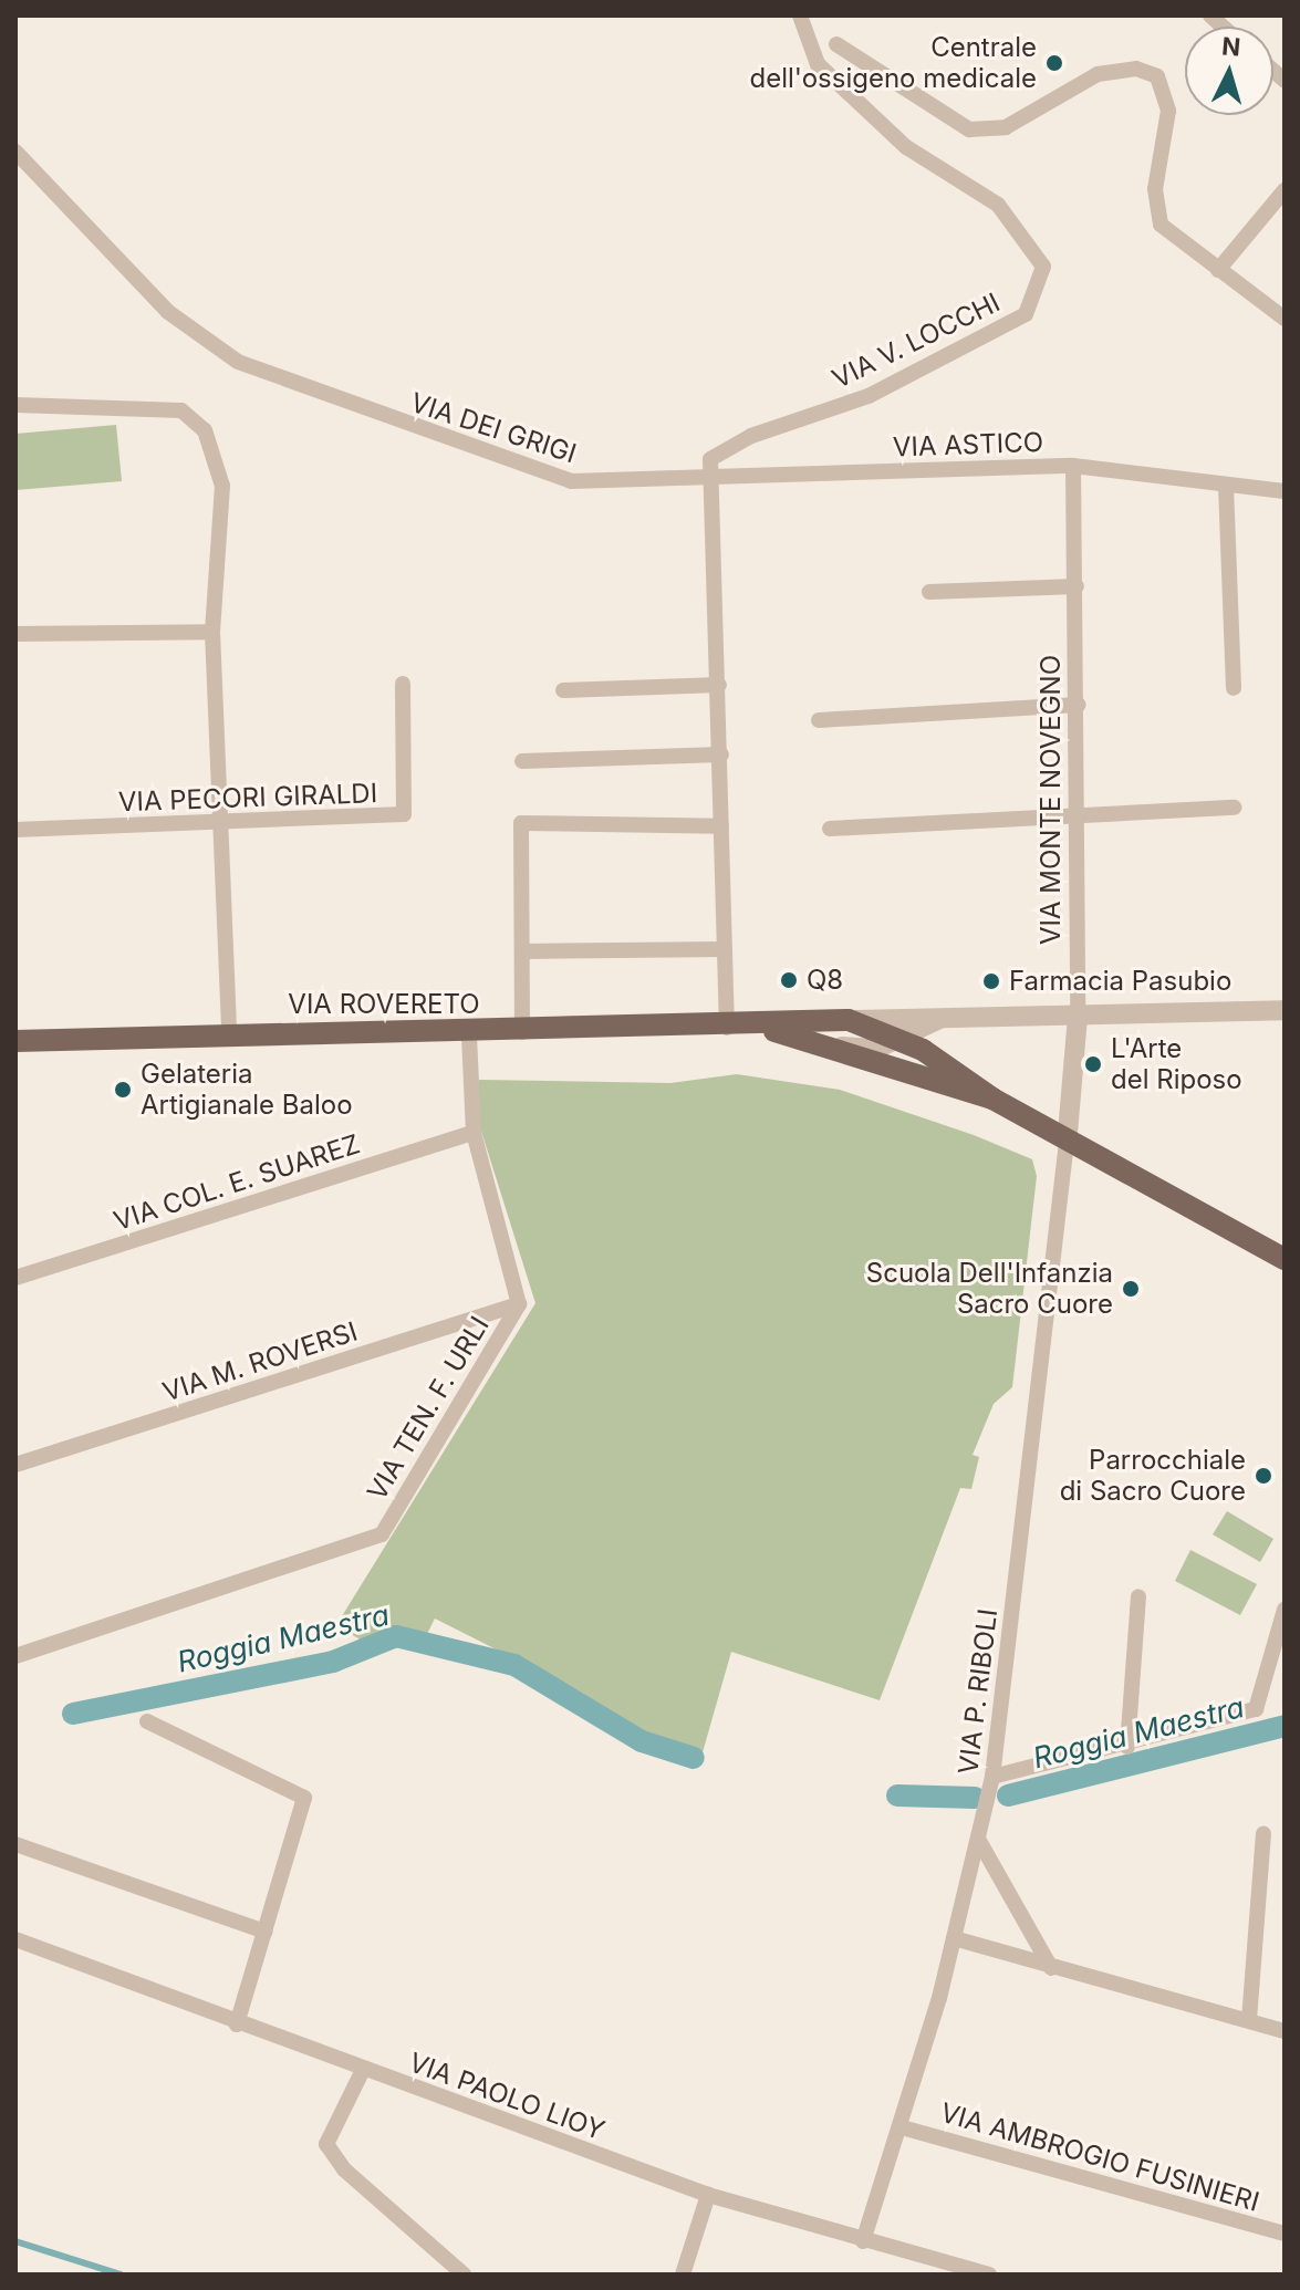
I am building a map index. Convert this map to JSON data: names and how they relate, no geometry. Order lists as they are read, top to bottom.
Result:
{
  "streets": {
    "main road": ["VIA ROVERETO"],
    "street": [
      "VIA V. LOCCHI",
      "VIA DEI GRIGI",
      "VIA ASTICO",
      "VIA PECORI GIRALDI",
      "VIA MONTE NOVEGNO",
      "VIA COL. E. SUAREZ",
      "VIA M. ROVERSI",
      "VIA TEN. F. URLI",
      "VIA P. RIBOLI",
      "VIA PAOLO LIOY",
      "VIA AMBROGIO FUSINIERI"
    ]
  },
  "crossings": [
    ["VIA V. LOCCHI", "VIA DEI GRIGI"],
    ["VIA V. LOCCHI", "VIA ASTICO"],
    ["VIA DEI GRIGI", "VIA ASTICO"],
    ["VIA ASTICO", "VIA MONTE NOVEGNO"],
    ["VIA MONTE NOVEGNO", "VIA ROVERETO"],
    ["VIA MONTE NOVEGNO", "VIA P. RIBOLI"],
    ["VIA ROVERETO", "VIA TEN. F. URLI"],
    ["VIA COL. E. SUAREZ", "VIA TEN. F. URLI"],
    ["VIA M. ROVERSI", "VIA TEN. F. URLI"],
    ["VIA P. RIBOLI", "VIA PAOLO LIOY"],
    ["VIA P. RIBOLI", "VIA AMBROGIO FUSINIERI"]
  ],
  "water": ["Roggia Maestra"],
  "places": [
    "Centrale dell'ossigeno medicale",
    "Q8",
    "Farmacia Pasubio",
    "L'Arte del Riposo",
    "Gelateria Artigianale Baloo",
    "Scuola Dell'Infanzia Sacro Cuore",
    "Parrocchiale di Sacro Cuore"
  ],
  "north": "top"
}
